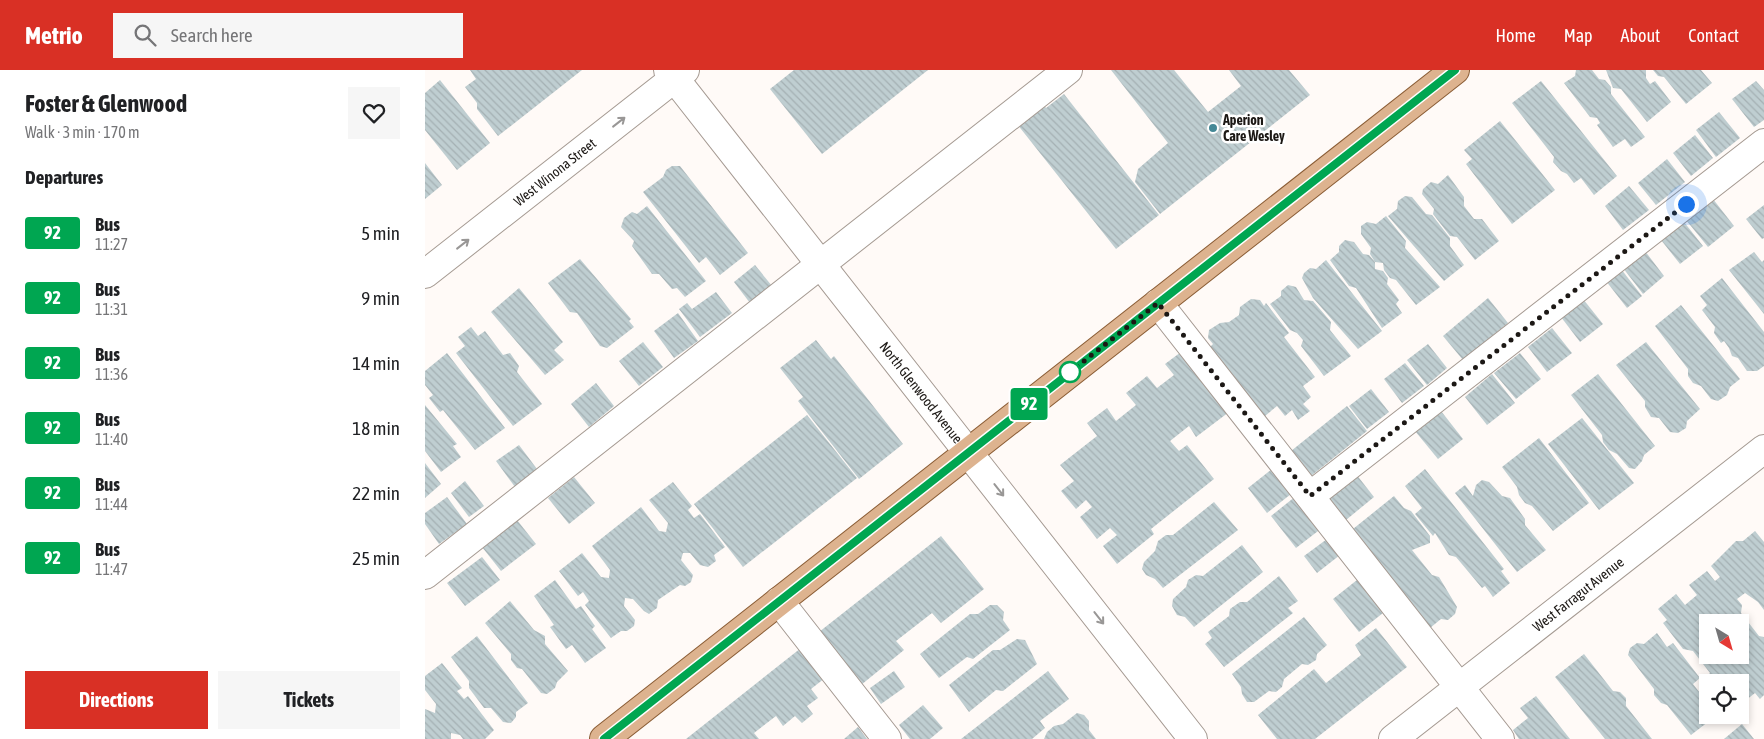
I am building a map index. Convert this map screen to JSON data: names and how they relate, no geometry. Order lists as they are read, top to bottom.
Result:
{
  "streets": {
    "street": ["West Winona Street", "North Glenwood Avenue", "West Farragut Avenue"]
  },
  "crossings": [
    ["West Winona Street", "North Glenwood Avenue"]
  ],
  "places": ["Aperion Care Wesley"],
  "lines": ["bus line 92"],
  "north": "bottom right",
  "page": {
    "header": "Metrio",
    "search": "Search here",
    "nav": [
      "Home",
      "Map",
      "About",
      "Contact"
    ],
    "heading": [
      ["Foster & Glenwood", "Walk · 3 min · 170 m"],
      "Departures"
    ],
    "on_map": "92",
    "list": [
      {
        "mark": "92",
        "name": "Bus",
        "note": "11:27",
        "value": "5 min"
      },
      {
        "mark": "92",
        "name": "Bus",
        "note": "11:31",
        "value": "9 min"
      },
      {
        "mark": "92",
        "name": "Bus",
        "note": "11:36",
        "value": "14 min"
      },
      {
        "mark": "92",
        "name": "Bus",
        "note": "11:40",
        "value": "18 min"
      },
      {
        "mark": "92",
        "name": "Bus",
        "note": "11:44",
        "value": "22 min"
      },
      {
        "mark": "92",
        "name": "Bus",
        "note": "11:47",
        "value": "25 min"
      }
    ],
    "buttons": ["Directions", "Tickets"]
  }
}
